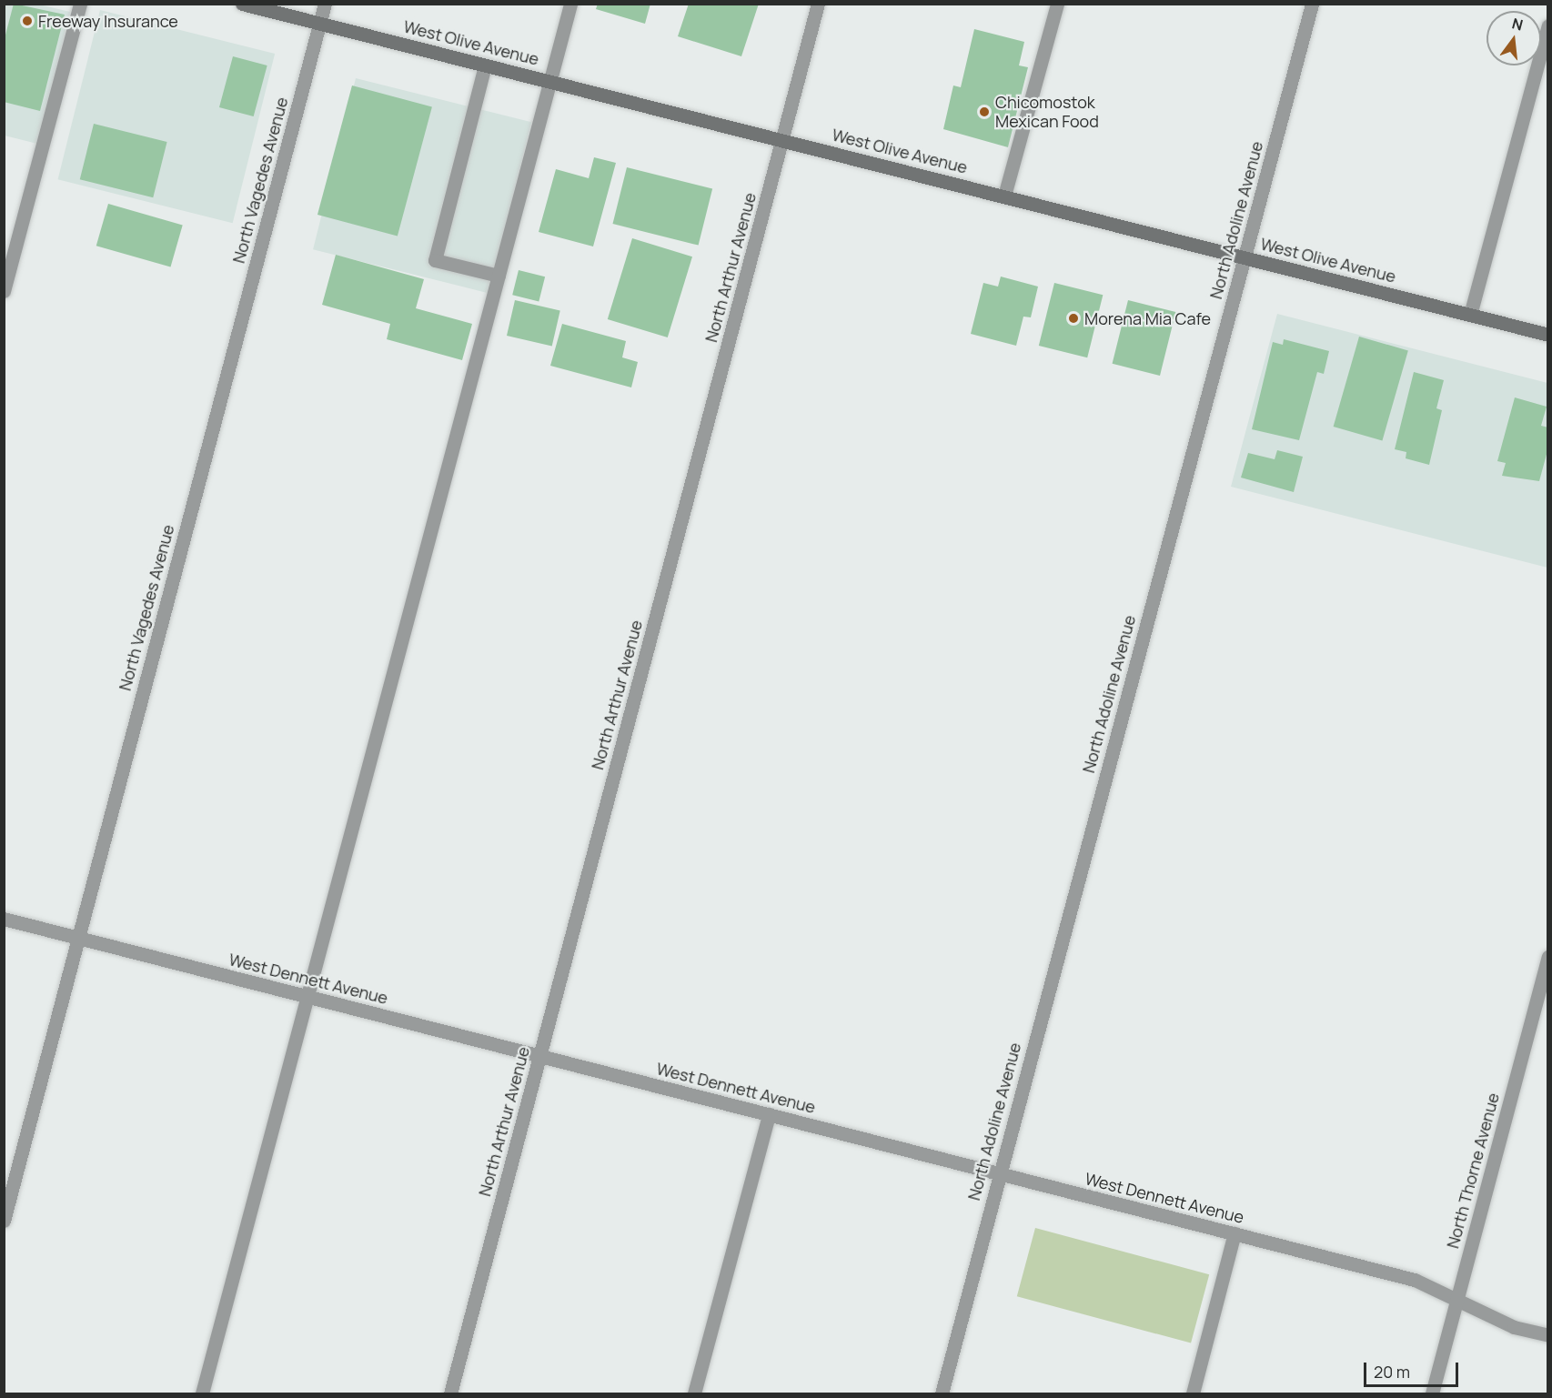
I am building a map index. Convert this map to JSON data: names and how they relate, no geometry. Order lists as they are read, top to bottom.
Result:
{
  "streets": {
    "main road": ["West Olive Avenue"],
    "street": [
      "North Vagedes Avenue",
      "North Adoline Avenue",
      "North Arthur Avenue",
      "West Dennett Avenue",
      "North Thorne Avenue"
    ]
  },
  "crossings": [
    ["West Olive Avenue", "North Vagedes Avenue"],
    ["West Olive Avenue", "North Adoline Avenue"],
    ["West Olive Avenue", "North Arthur Avenue"],
    ["North Vagedes Avenue", "West Dennett Avenue"],
    ["North Adoline Avenue", "West Dennett Avenue"],
    ["North Arthur Avenue", "West Dennett Avenue"],
    ["West Dennett Avenue", "North Thorne Avenue"]
  ],
  "places": ["Freeway Insurance", "Chicomostok Mexican Food", "Morena Mia Cafe"],
  "scale_bar": "20 m",
  "north": "top"
}
